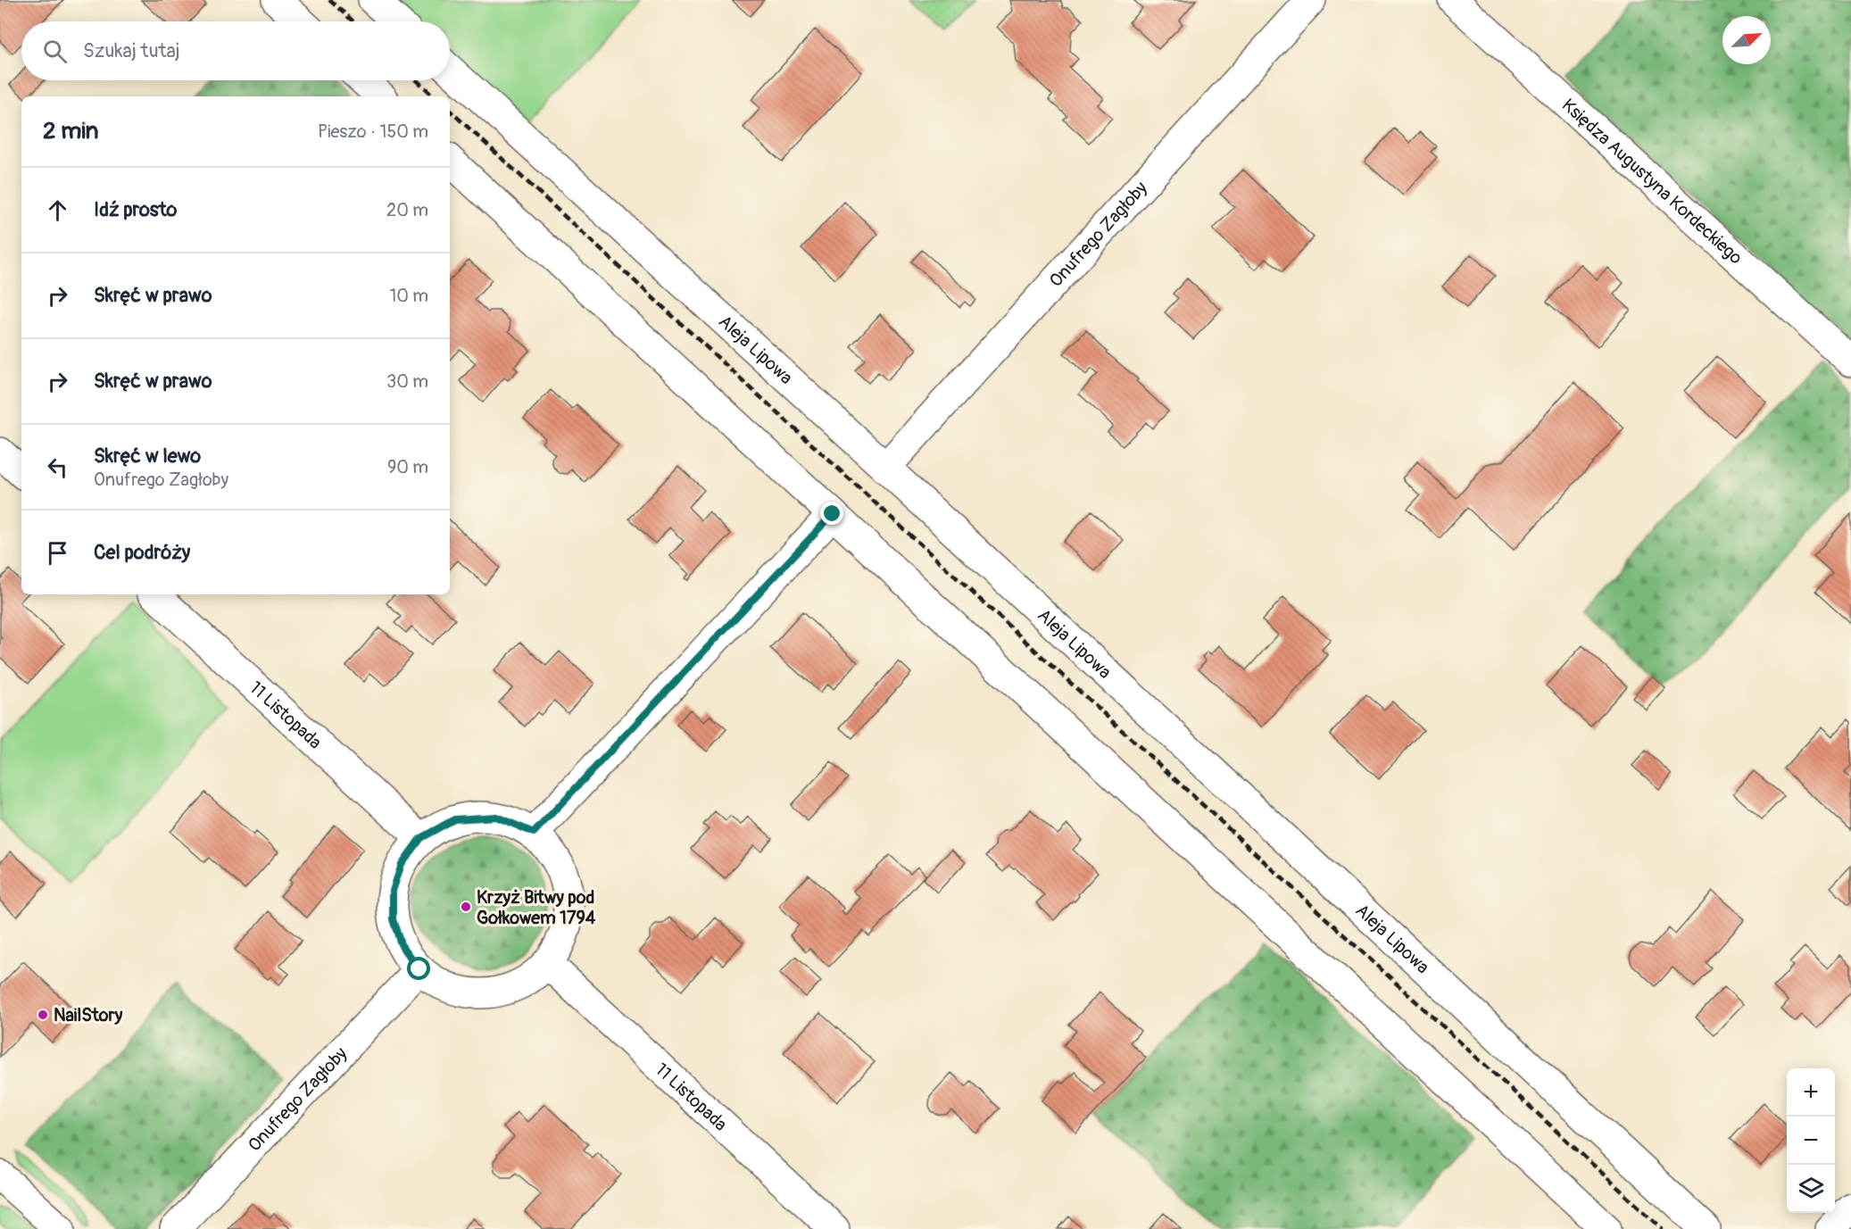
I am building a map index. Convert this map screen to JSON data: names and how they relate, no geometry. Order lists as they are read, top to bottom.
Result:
{
  "streets": {
    "street": [
      "Księdza Augustyna Kordeckiego",
      "Onufrego Zagłoby",
      "Aleja Lipowa",
      "11 Listopada"
    ]
  },
  "crossings": [
    ["Onufrego Zagłoby", "Aleja Lipowa"],
    ["Onufrego Zagłoby", "11 Listopada"]
  ],
  "places": ["Krzyż Bitwy pod Gołkowem 1794", "NailStory"],
  "north": "top right",
  "page": {
    "search": "Szukaj tutaj",
    "heading": ["2 min", "Pieszo · 150 m"],
    "list": [
      ["Idź prosto", "20 m"],
      ["Skręć w prawo", "10 m"],
      ["Skręć w prawo", "30 m"],
      ["Skręć w lewo", "Onufrego Zagłoby", "90 m"],
      "Cel podróży"
    ],
    "map_buttons": ["+", "−"]
  }
}
